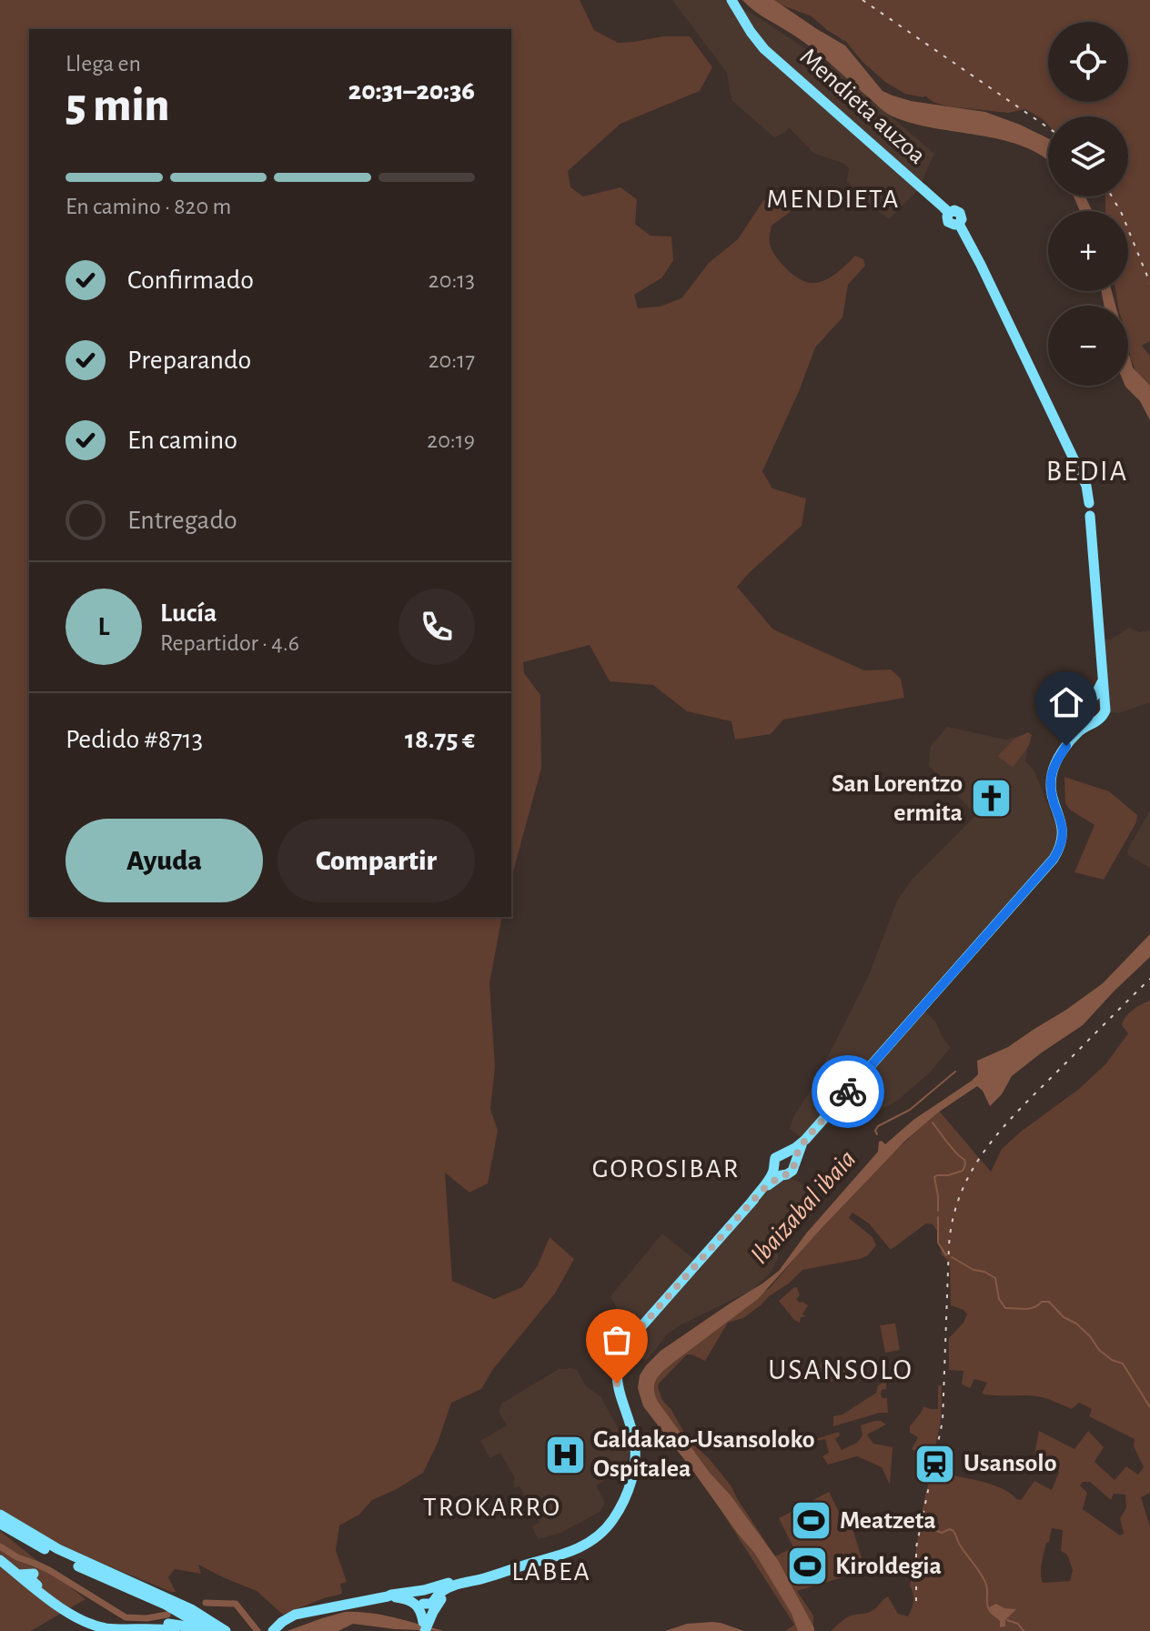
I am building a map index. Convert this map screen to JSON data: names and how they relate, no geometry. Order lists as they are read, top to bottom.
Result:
{
  "streets": {
    "highway": ["Mendieta auzoa"]
  },
  "districts": [
    "MENDIETA",
    "BEDIA",
    "GOROSIBAR",
    "USANSOLO",
    "TROKARRO",
    "LABEA"
  ],
  "water": ["Ibaizabal ibaia"],
  "places": {
    "church": ["San Lorentzo ermita"],
    "hospital": ["Galdakao-Usansoloko Ospitalea"],
    "station": ["Usansolo"],
    "sports": ["Meatzeta", "Kiroldegia"]
  },
  "page": {
    "map_buttons": ["+", "−"],
    "heading": ["5 min", "Llega en", "20:31–20:36"],
    "panel": [
      "Lucía",
      "Repartidor · 4.6",
      "Pedido #8713",
      "18.75 €"
    ],
    "bar": "En camino · 820 m",
    "list": [
      ["Confirmado", "20:13"],
      ["Preparando", "20:17"],
      ["En camino", "20:19"],
      "Entregado"
    ],
    "round": "L",
    "buttons": ["Ayuda", "Compartir"]
  }
}
